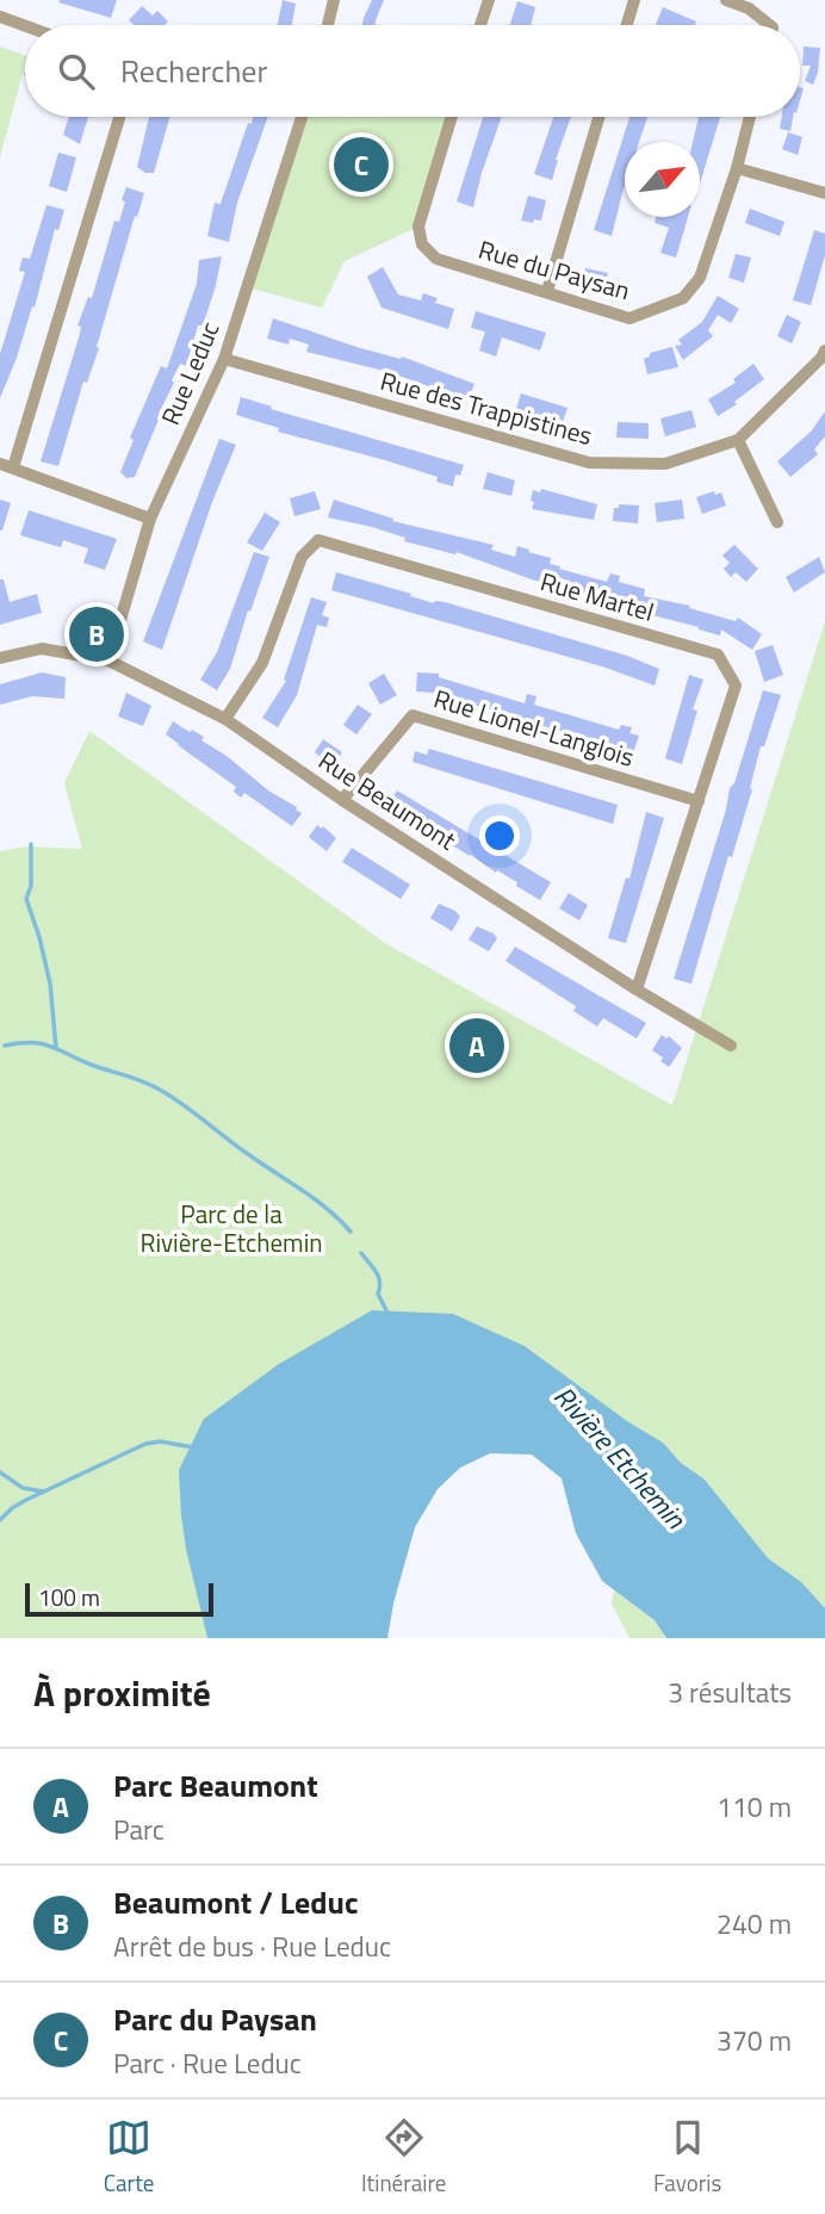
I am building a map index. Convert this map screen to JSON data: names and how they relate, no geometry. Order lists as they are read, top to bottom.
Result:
{
  "streets": {
    "street": [
      "Rue du Paysan",
      "Rue Leduc",
      "Rue des Trappistines",
      "Rue Martel",
      "Rue Lionel-Langlois",
      "Rue Beaumont"
    ]
  },
  "crossings": [
    ["Rue Leduc", "Rue des Trappistines"],
    ["Rue Leduc", "Rue Beaumont"],
    ["Rue Martel", "Rue Lionel-Langlois"],
    ["Rue Martel", "Rue Beaumont"],
    ["Rue Lionel-Langlois", "Rue Beaumont"]
  ],
  "water": ["Rivière Etchemin"],
  "parks": ["Parc de la Rivière-Etchemin"],
  "scale_bar": "100 m",
  "north": "top right",
  "page": {
    "search": "Rechercher",
    "pins": ["C", "B", "A"],
    "scale": "100 m",
    "heading": ["À proximité", "3 résultats"],
    "list": [
      {
        "mark": "A",
        "name": "Parc Beaumont",
        "note": "Parc",
        "value": "110 m"
      },
      {
        "mark": "B",
        "name": "Beaumont / Leduc",
        "note": "Arrêt de bus · Rue Leduc",
        "value": "240 m"
      },
      {
        "mark": "C",
        "name": "Parc du Paysan",
        "note": "Parc · Rue Leduc",
        "value": "370 m"
      }
    ],
    "nav": ["Carte", "Itinéraire", "Favoris"]
  }
}
